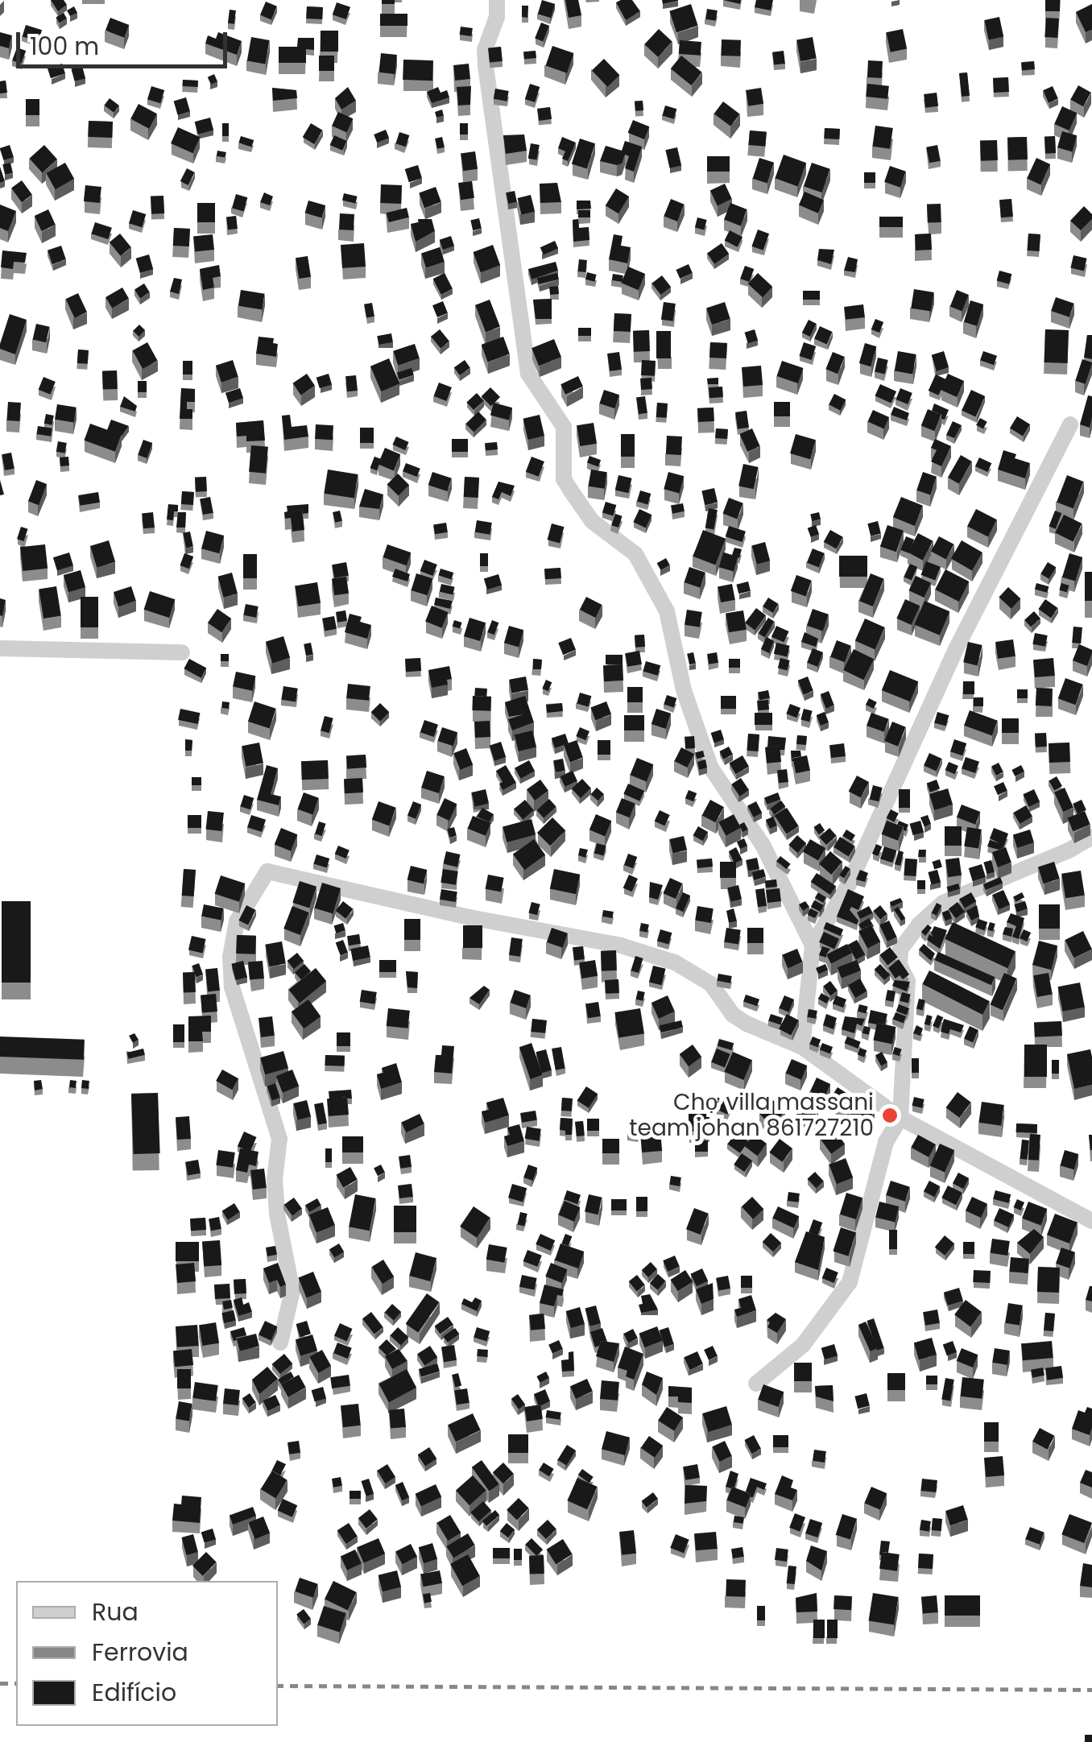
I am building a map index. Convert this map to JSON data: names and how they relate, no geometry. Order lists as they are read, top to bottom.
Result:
{
  "places": ["Chợ villa massani team johan 861727210"],
  "legend": ["Rua", "Ferrovia", "Edifício"],
  "scale_bar": "100 m"
}
